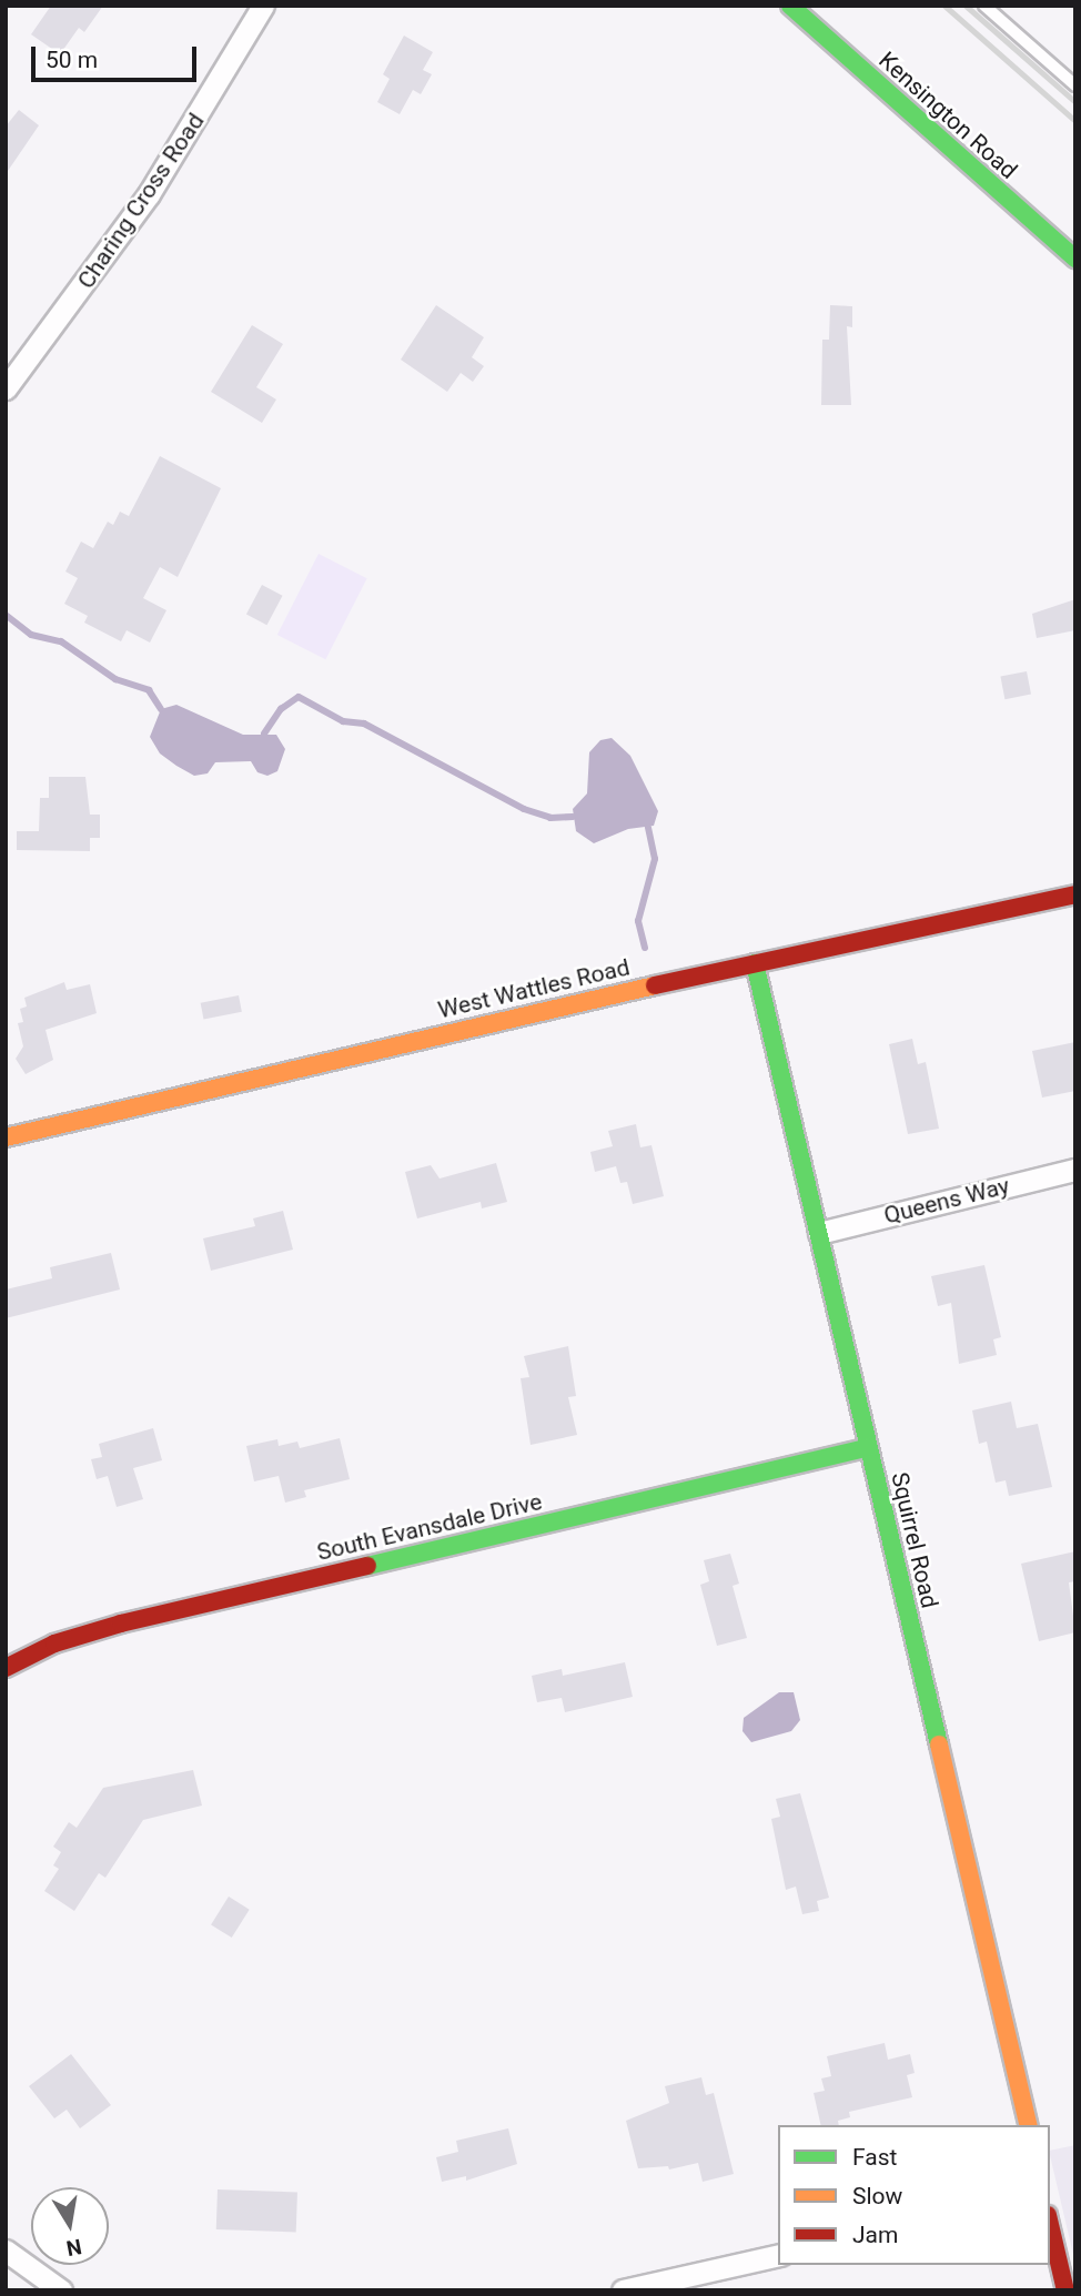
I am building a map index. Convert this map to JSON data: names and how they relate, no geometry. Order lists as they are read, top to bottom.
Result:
{
  "streets": {
    "street": [
      "Kensington Road",
      "Charing Cross Road",
      "West Wattles Road",
      "Queens Way",
      "South Evansdale Drive",
      "Squirrel Road"
    ]
  },
  "crossings": [
    ["West Wattles Road", "Squirrel Road"],
    ["Queens Way", "Squirrel Road"],
    ["South Evansdale Drive", "Squirrel Road"]
  ],
  "legend": ["Fast", "Slow", "Jam"],
  "scale_bar": "50 m",
  "north": "bottom"
}
